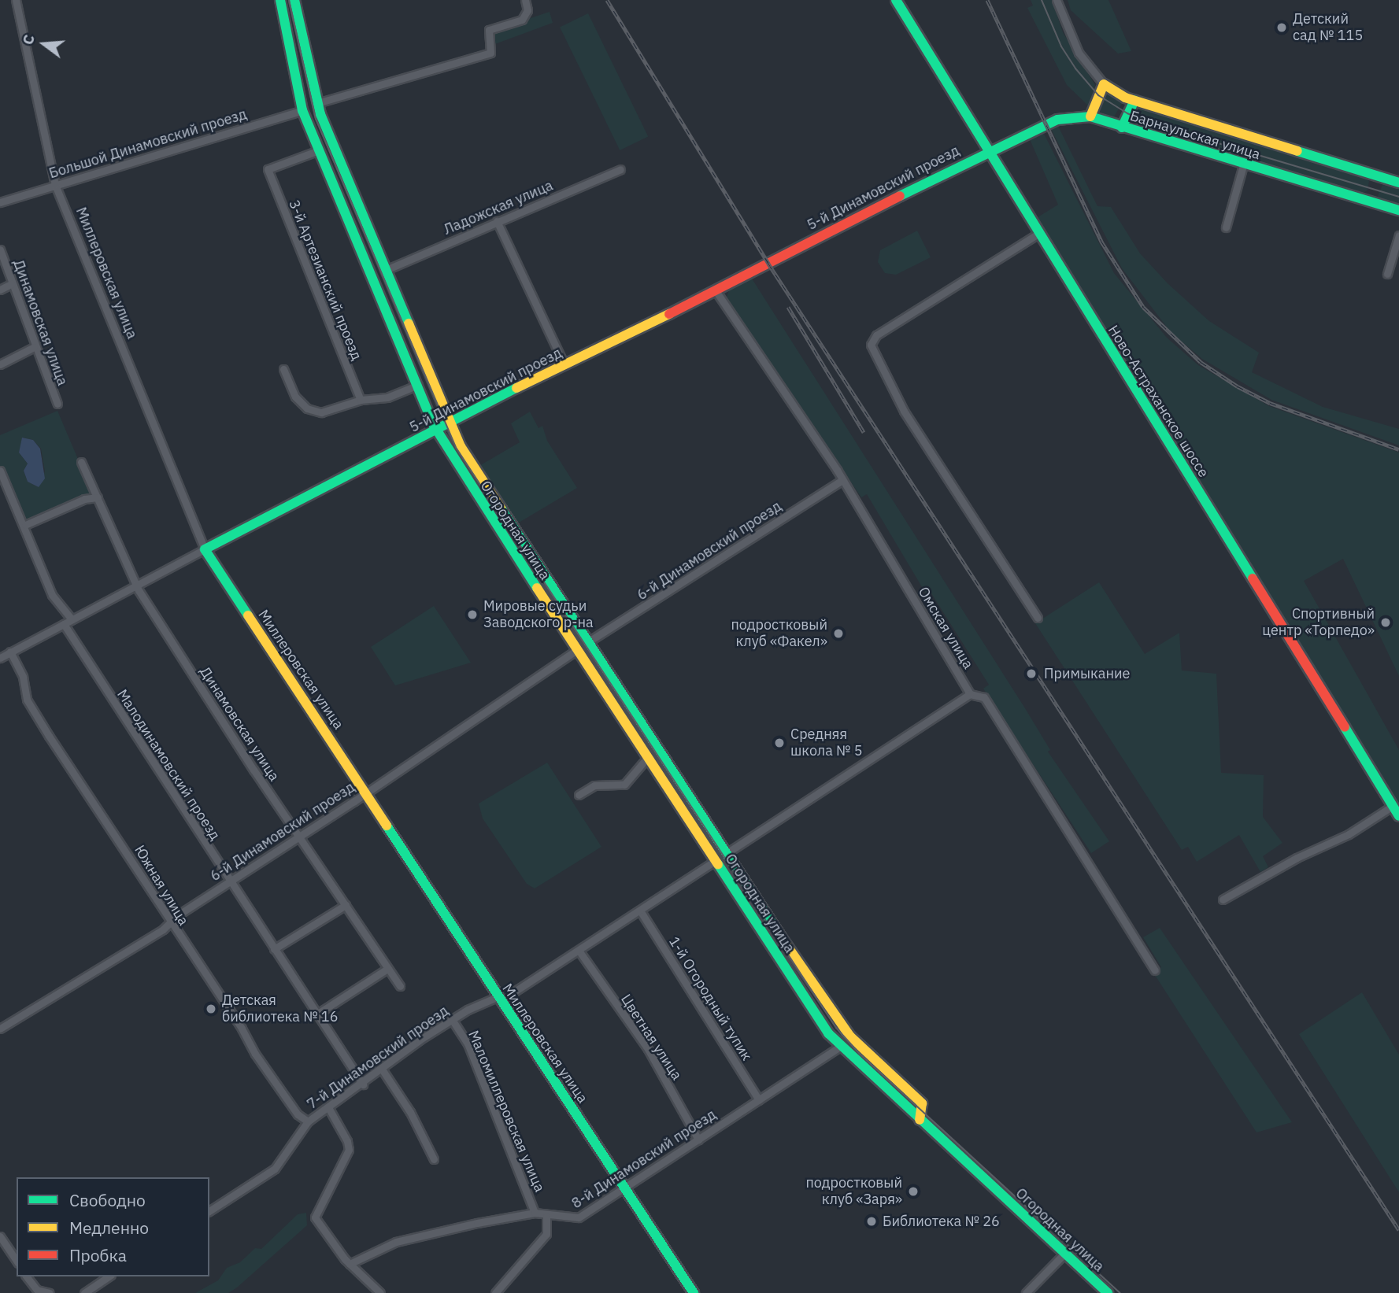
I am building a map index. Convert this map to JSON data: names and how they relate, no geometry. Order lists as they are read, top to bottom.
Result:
{
  "streets": {
    "street": [
      "Барнаульская улица",
      "Большой Динамовский проезд",
      "5-й Динамовский проезд",
      "Ладожская улица",
      "Миллеровская улица",
      "3-й Артезианский проезд",
      "Динамовская улица",
      "Ново-Астраханское шоссе",
      "Огородная улица",
      "6-й Динамовский проезд",
      "Омская улица",
      "Малодинамовский проезд",
      "Южная улица",
      "1-й Огородный тупик",
      "Цветная улица",
      "7-й Динамовский проезд",
      "Маломиллеровская улица",
      "8-й Динамовский проезд"
    ]
  },
  "crossings": [
    ["Барнаульская улица", "5-й Динамовский проезд"],
    ["Барнаульская улица", "Ново-Астраханское шоссе"],
    ["Большой Динамовский проезд", "Миллеровская улица"],
    ["Большой Динамовский проезд", "Огородная улица"],
    ["5-й Динамовский проезд", "Миллеровская улица"],
    ["5-й Динамовский проезд", "Динамовская улица"],
    ["5-й Динамовский проезд", "Ново-Астраханское шоссе"],
    ["5-й Динамовский проезд", "Огородная улица"],
    ["5-й Динамовский проезд", "Омская улица"],
    ["5-й Динамовский проезд", "Малодинамовский проезд"],
    ["5-й Динамовский проезд", "Южная улица"],
    ["Ладожская улица", "Огородная улица"],
    ["Миллеровская улица", "6-й Динамовский проезд"],
    ["Миллеровская улица", "7-й Динамовский проезд"],
    ["Миллеровская улица", "8-й Динамовский проезд"],
    ["3-й Артезианский проезд", "Огородная улица"],
    ["Динамовская улица", "6-й Динамовский проезд"],
    ["Огородная улица", "6-й Динамовский проезд"],
    ["Огородная улица", "7-й Динамовский проезд"],
    ["Огородная улица", "8-й Динамовский проезд"],
    ["6-й Динамовский проезд", "Омская улица"],
    ["6-й Динамовский проезд", "Малодинамовский проезд"],
    ["6-й Динамовский проезд", "Южная улица"],
    ["Малодинамовский проезд", "7-й Динамовский проезд"],
    ["Южная улица", "7-й Динамовский проезд"],
    ["1-й Огородный тупик", "7-й Динамовский проезд"],
    ["1-й Огородный тупик", "8-й Динамовский проезд"],
    ["Цветная улица", "7-й Динамовский проезд"],
    ["Цветная улица", "8-й Динамовский проезд"],
    ["7-й Динамовский проезд", "Маломиллеровская улица"],
    ["Маломиллеровская улица", "8-й Динамовский проезд"]
  ],
  "places": [
    "Детский сад № 115",
    "Мировые судьи Заводского р-на",
    "Спортивный центр «Торпедо»",
    "подростковый клуб «Факел»",
    "Примыкание",
    "Средняя школа № 5",
    "Детская библиотека № 16",
    "подростковый клуб «Заря»",
    "Библиотека № 26"
  ],
  "legend": ["Свободно", "Медленно", "Пробка"],
  "north": "left"
}
